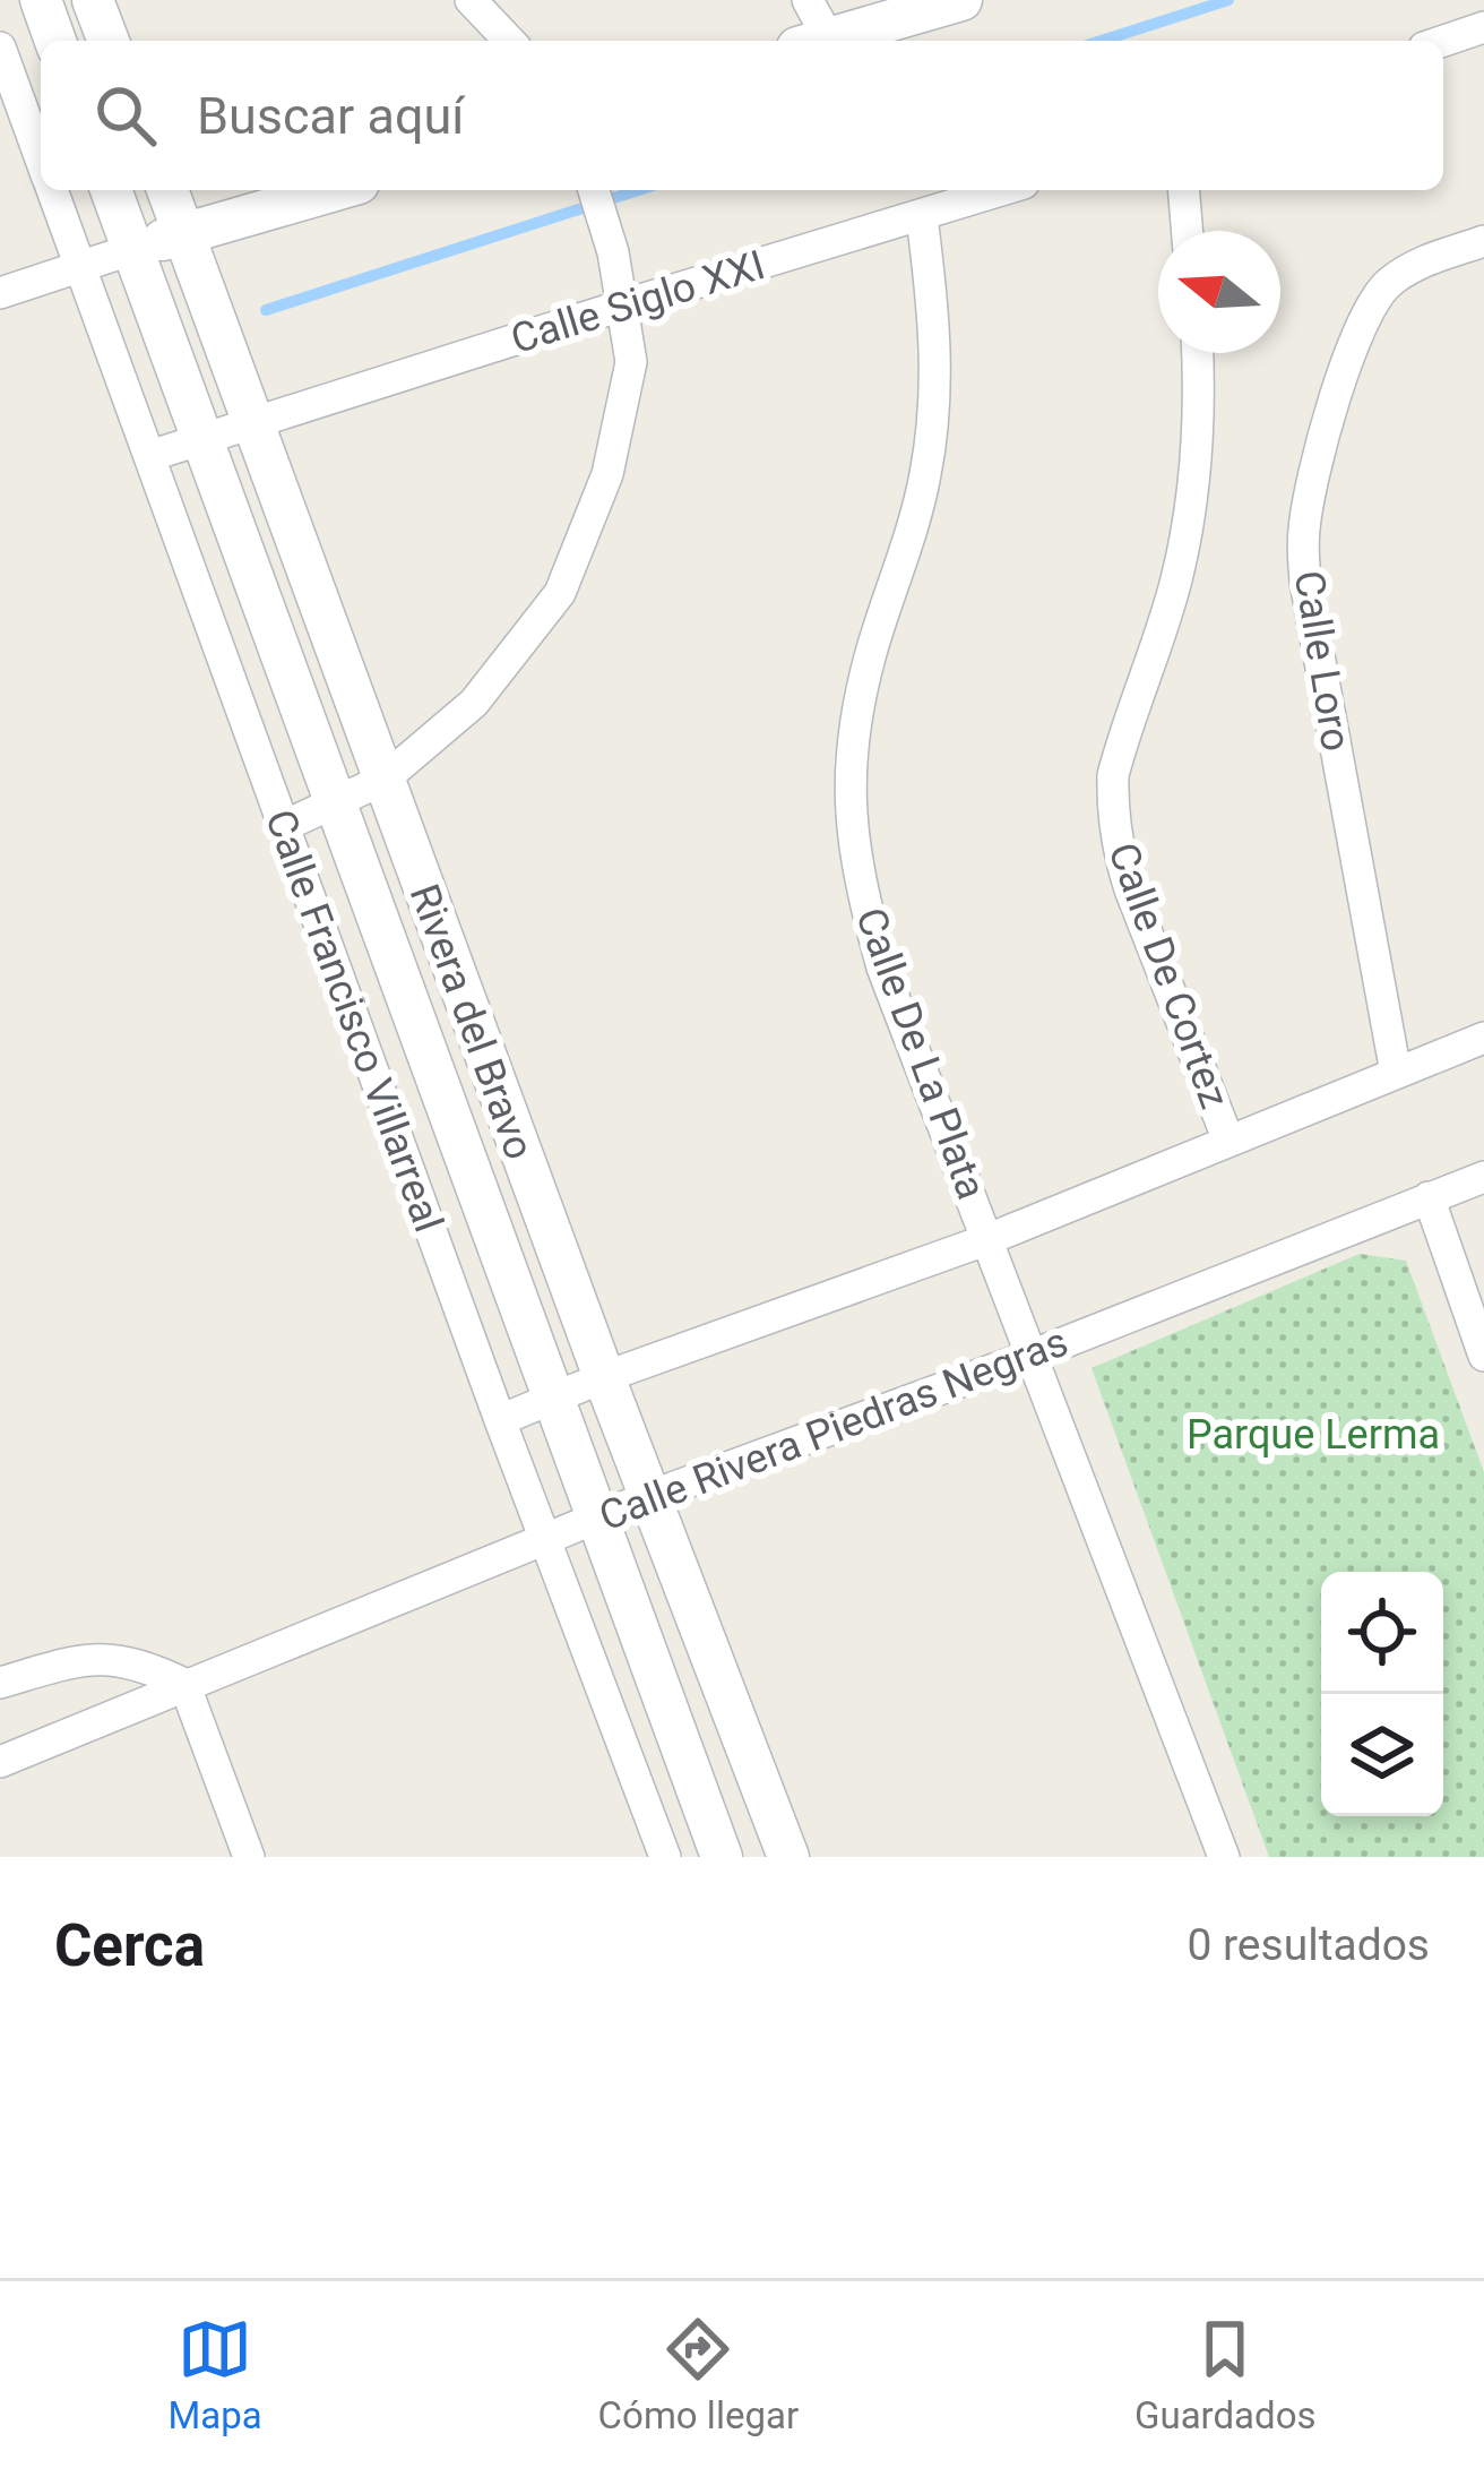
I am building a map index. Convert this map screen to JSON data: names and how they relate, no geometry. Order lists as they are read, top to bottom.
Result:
{
  "streets": {
    "street": [
      "Calle Siglo XXI",
      "Calle Loro",
      "Calle De Cortez",
      "Calle Francisco Villarreal",
      "Rivera del Bravo",
      "Calle De La Plata",
      "Calle Rivera Piedras Negras"
    ]
  },
  "crossings": [
    ["Calle Siglo XXI", "Calle Francisco Villarreal"],
    ["Calle Siglo XXI", "Rivera del Bravo"],
    ["Calle Siglo XXI", "Calle De La Plata"],
    ["Calle Francisco Villarreal", "Calle Rivera Piedras Negras"],
    ["Rivera del Bravo", "Calle Rivera Piedras Negras"],
    ["Calle De La Plata", "Calle Rivera Piedras Negras"]
  ],
  "parks": ["Parque Lerma"],
  "north": "left",
  "page": {
    "search": "Buscar aquí",
    "heading": ["Cerca", "0 resultados"],
    "nav": ["Mapa", "Cómo llegar", "Guardados"]
  }
}
